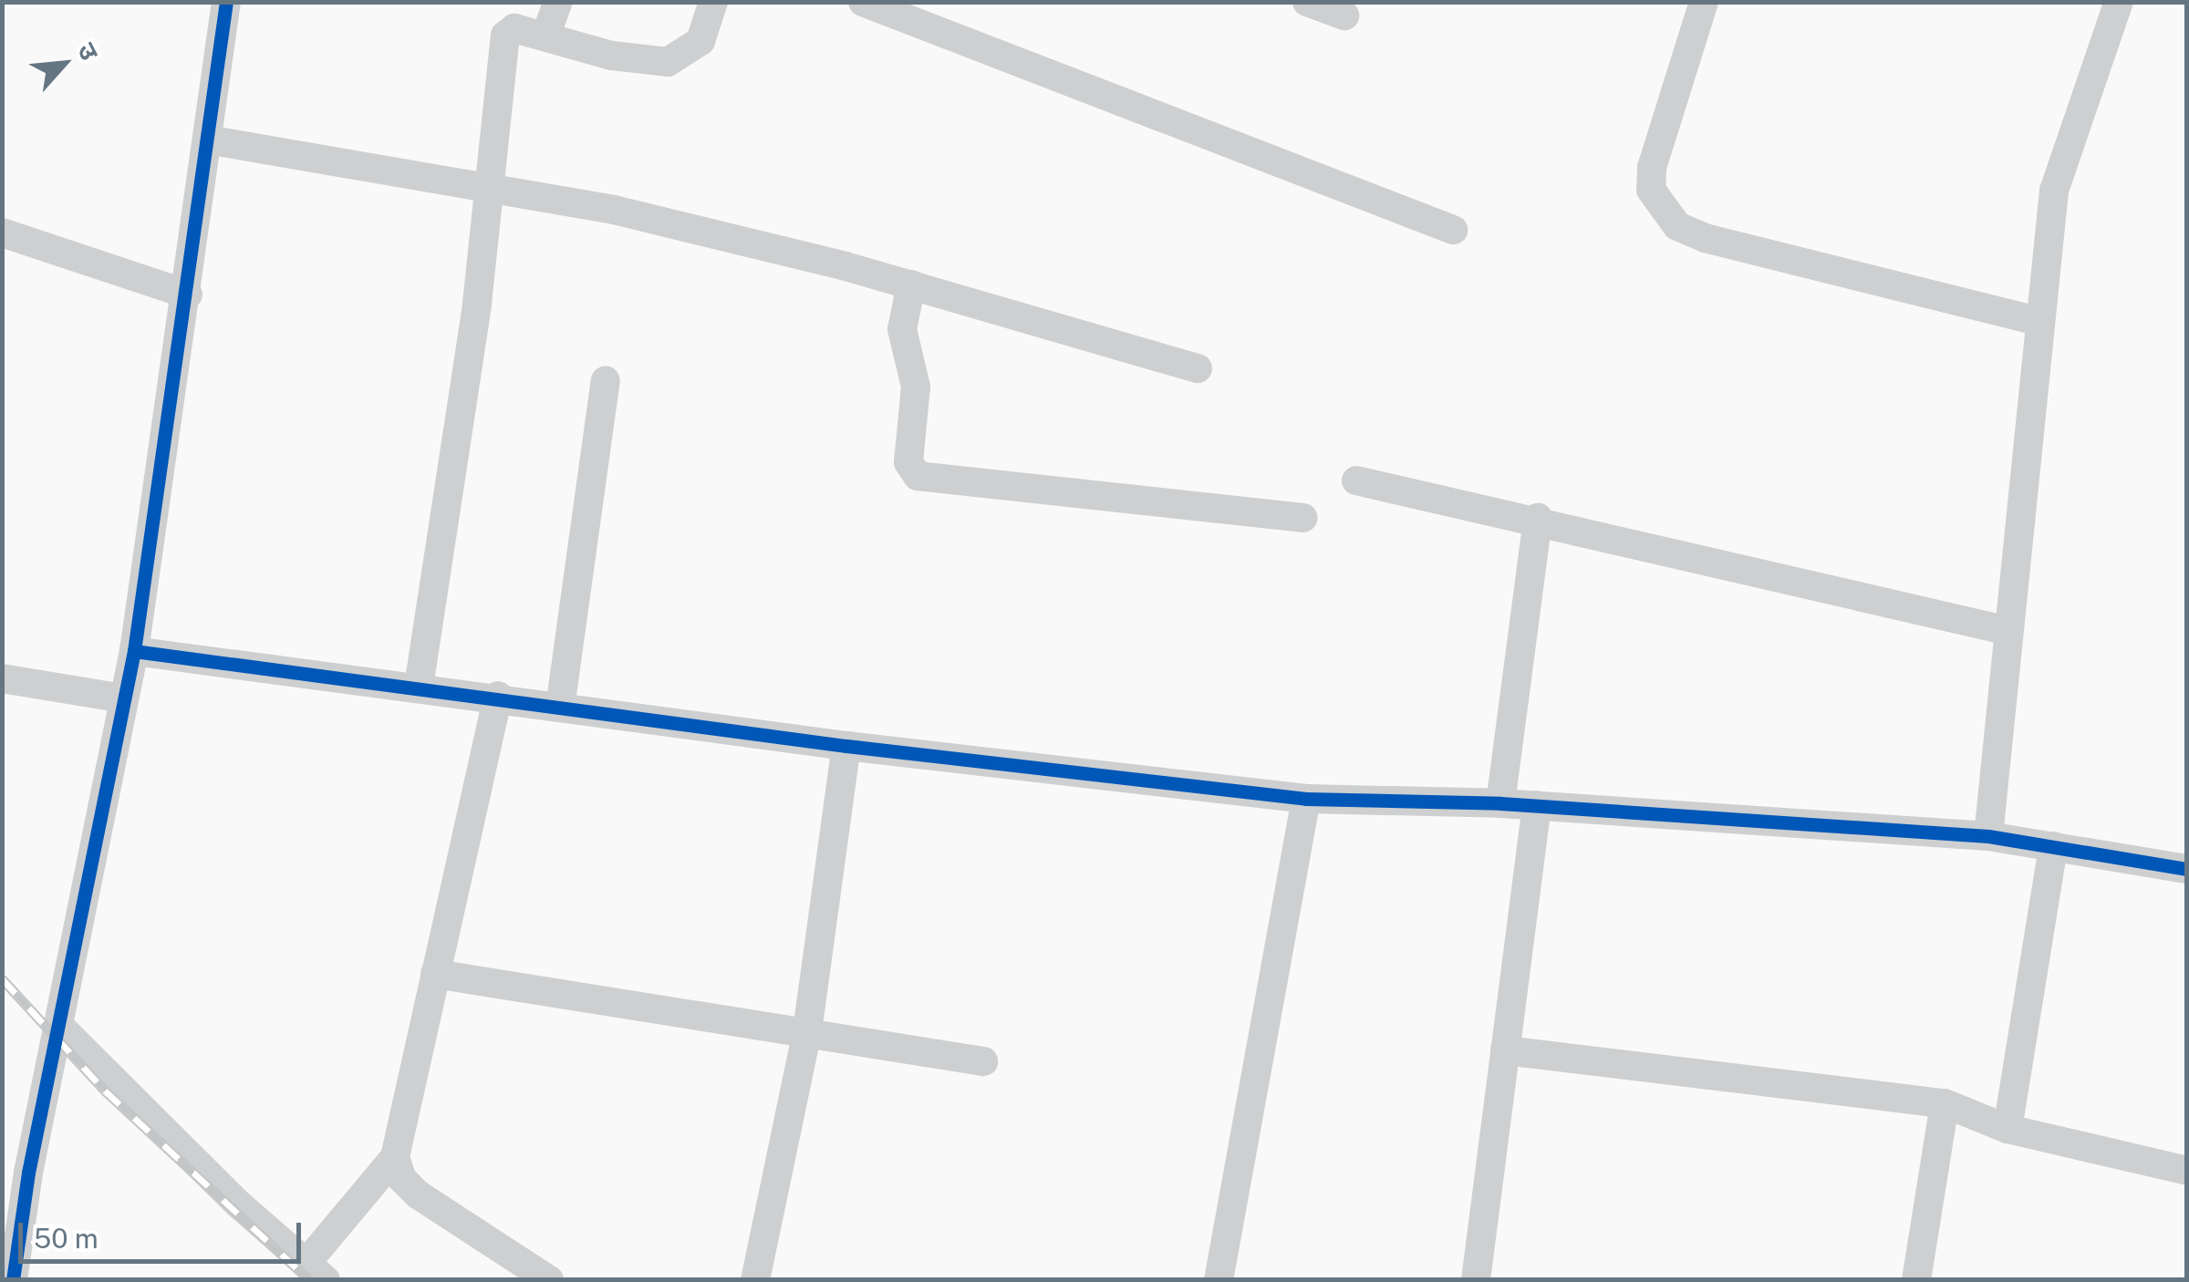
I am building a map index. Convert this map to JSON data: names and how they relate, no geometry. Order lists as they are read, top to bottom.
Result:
{
  "scale_bar": "50 m",
  "north": "top right"
}
